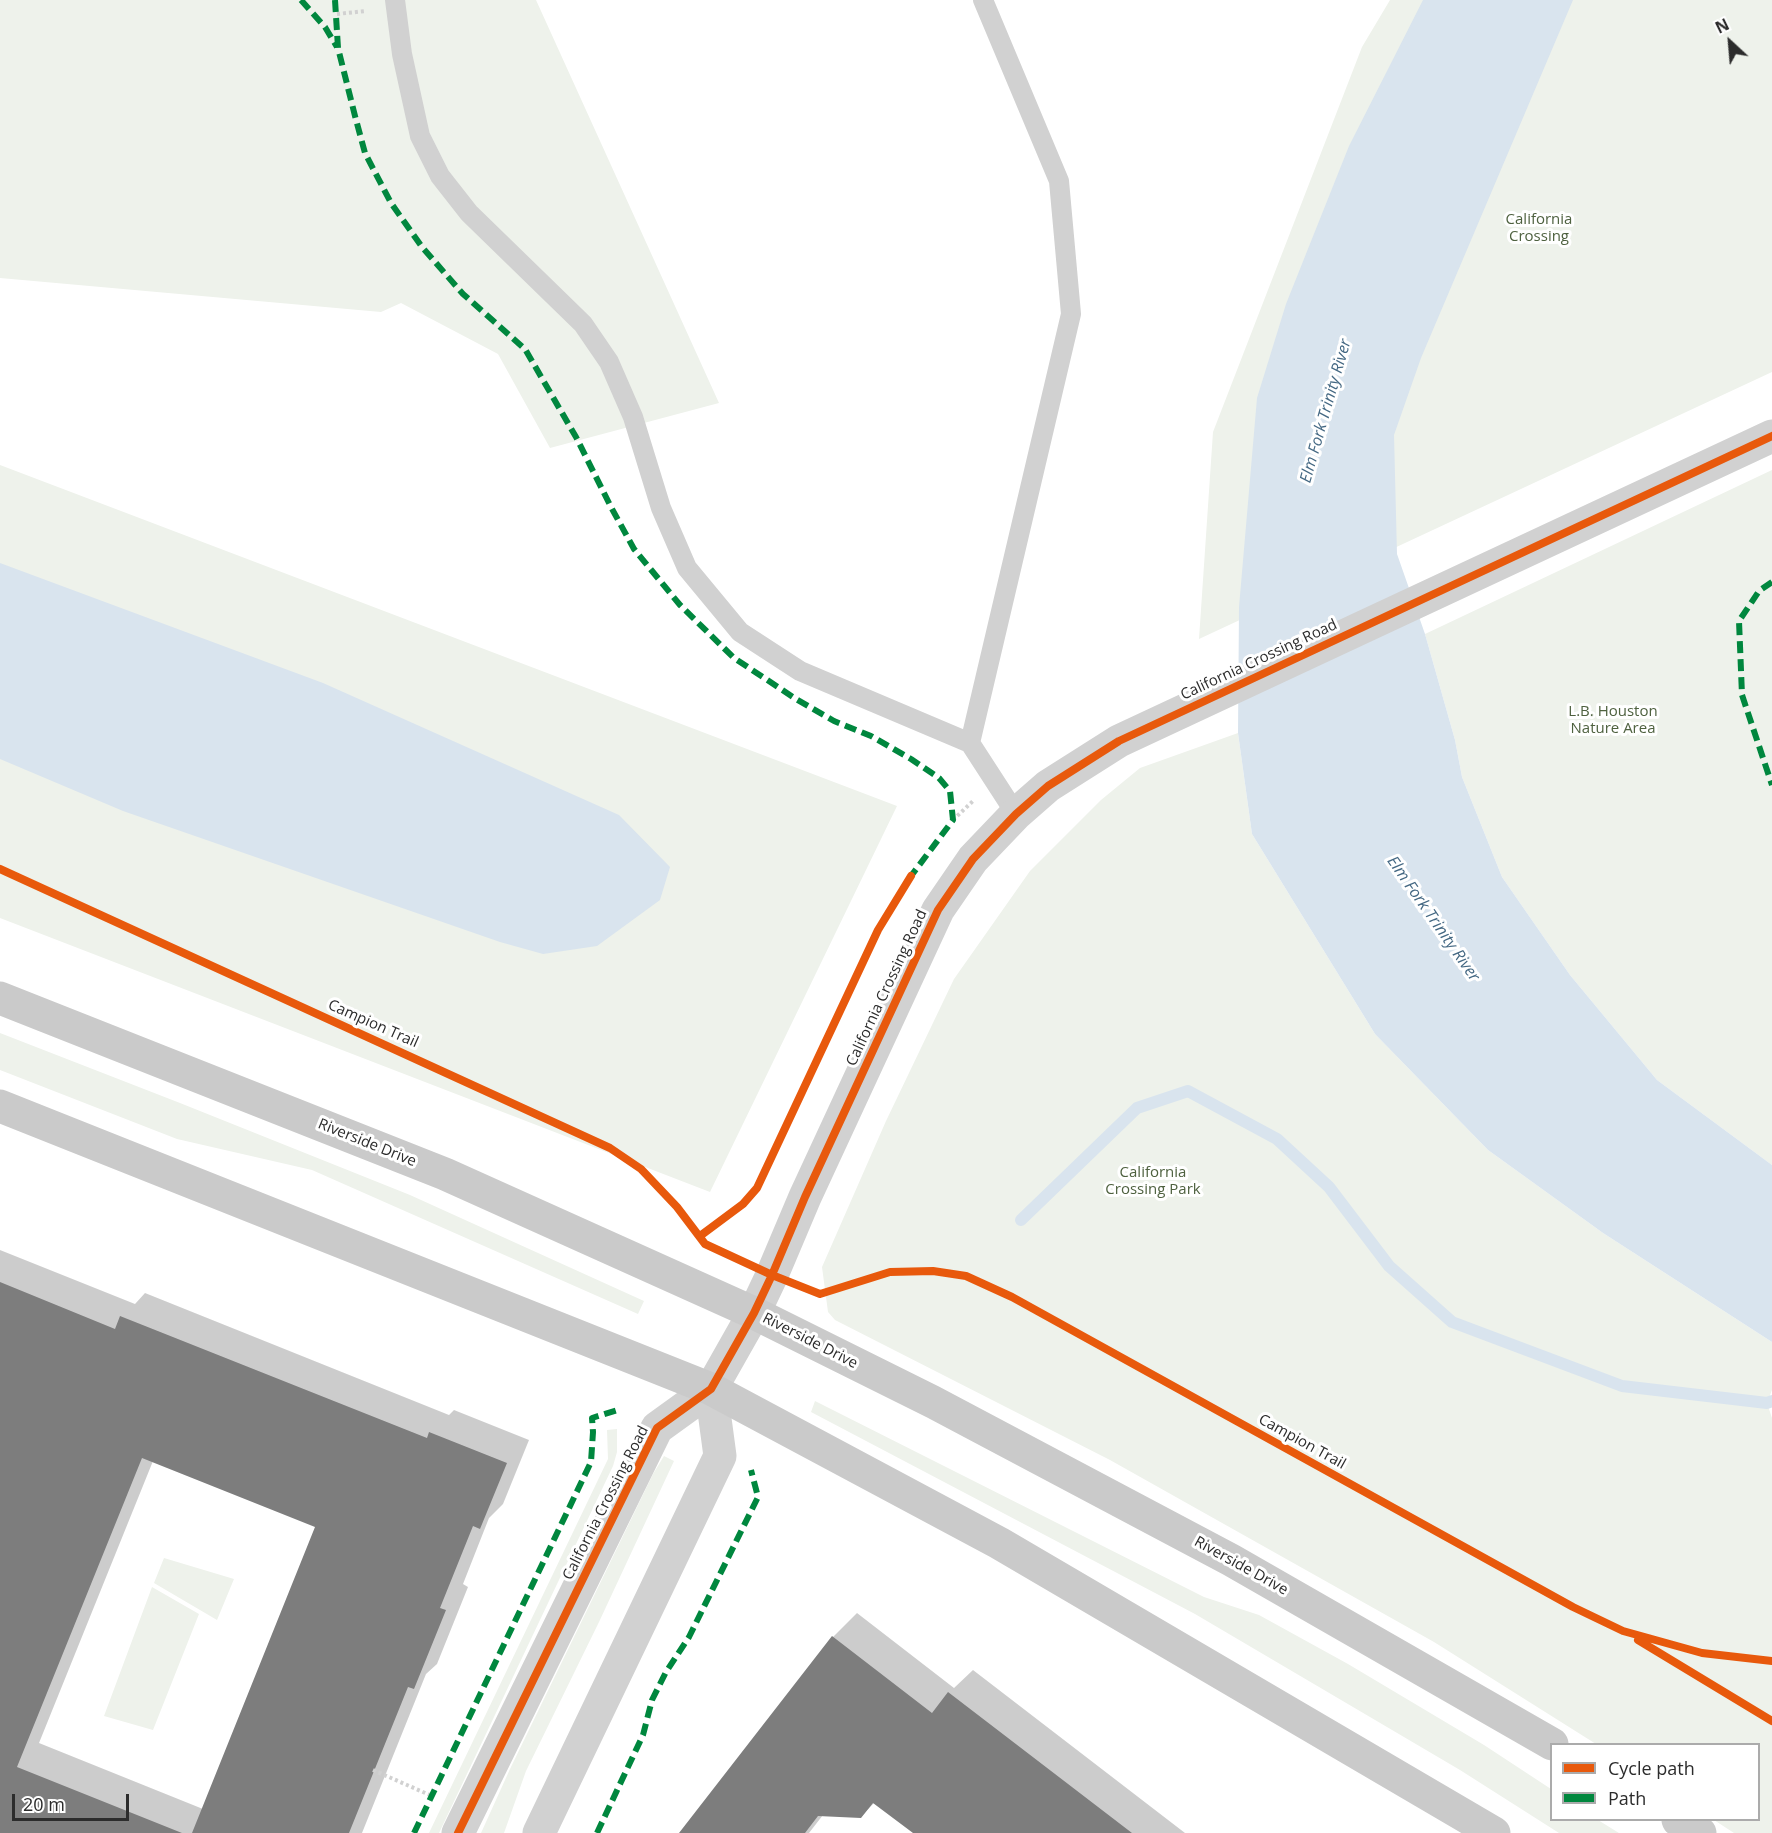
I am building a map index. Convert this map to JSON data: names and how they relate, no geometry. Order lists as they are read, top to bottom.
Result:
{
  "streets": {
    "main road": ["Riverside Drive"],
    "street": ["California Crossing Road"],
    "cycle path": ["Campion Trail"]
  },
  "crossings": [
    ["California Crossing Road", "Riverside Drive"]
  ],
  "water": ["Elm Fork Trinity River"],
  "parks": ["California Crossing", "L.B. Houston Nature Area", "California Crossing Park"],
  "legend": ["Cycle path", "Path"],
  "scale_bar": "20 m",
  "north": "top left"
}
